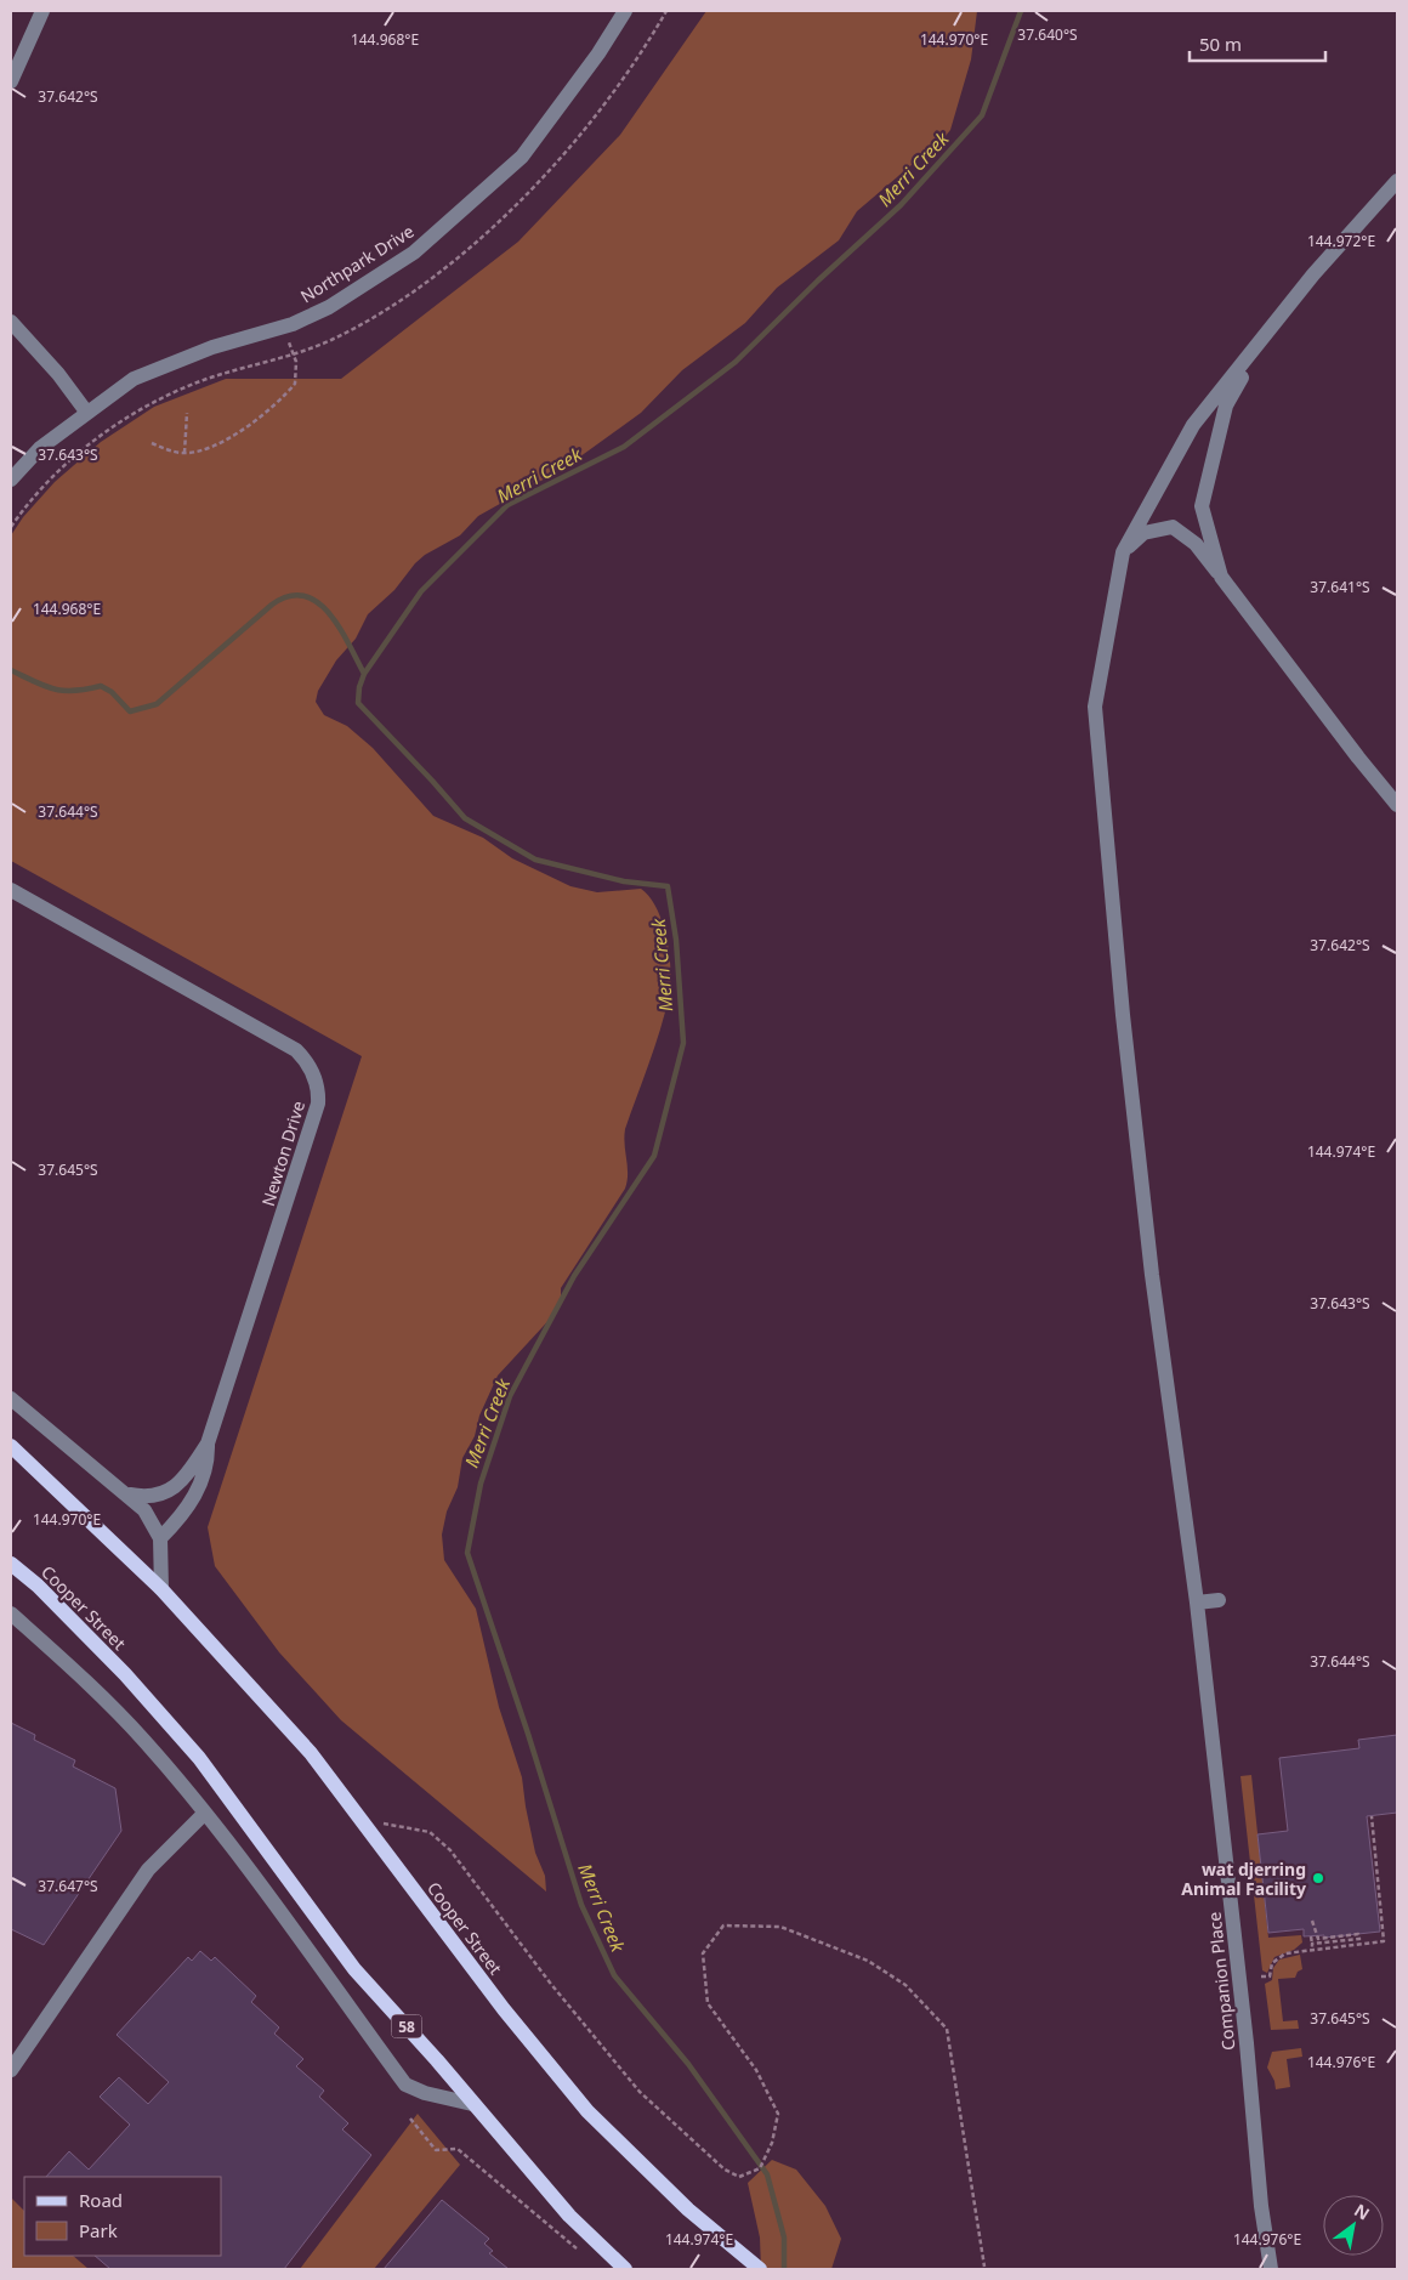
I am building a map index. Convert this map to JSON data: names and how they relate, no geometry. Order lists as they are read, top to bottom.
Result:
{
  "streets": {
    "main road": ["Cooper Street", "58"],
    "street": ["Northpark Drive", "Newton Drive", "Companion Place"]
  },
  "water": ["Merri Creek"],
  "places": ["wat djerring Animal Facility"],
  "legend": ["Road", "Park"],
  "scale_bar": "50 m",
  "north": "top right",
  "coordinates": [
    "37.640°S",
    "144.968°E",
    "144.970°E",
    "37.642°S",
    "144.972°E",
    "37.643°S",
    "37.641°S",
    "37.644°S",
    "144.974°E",
    "37.645°S",
    "37.647°S",
    "144.976°E"
  ]
}
